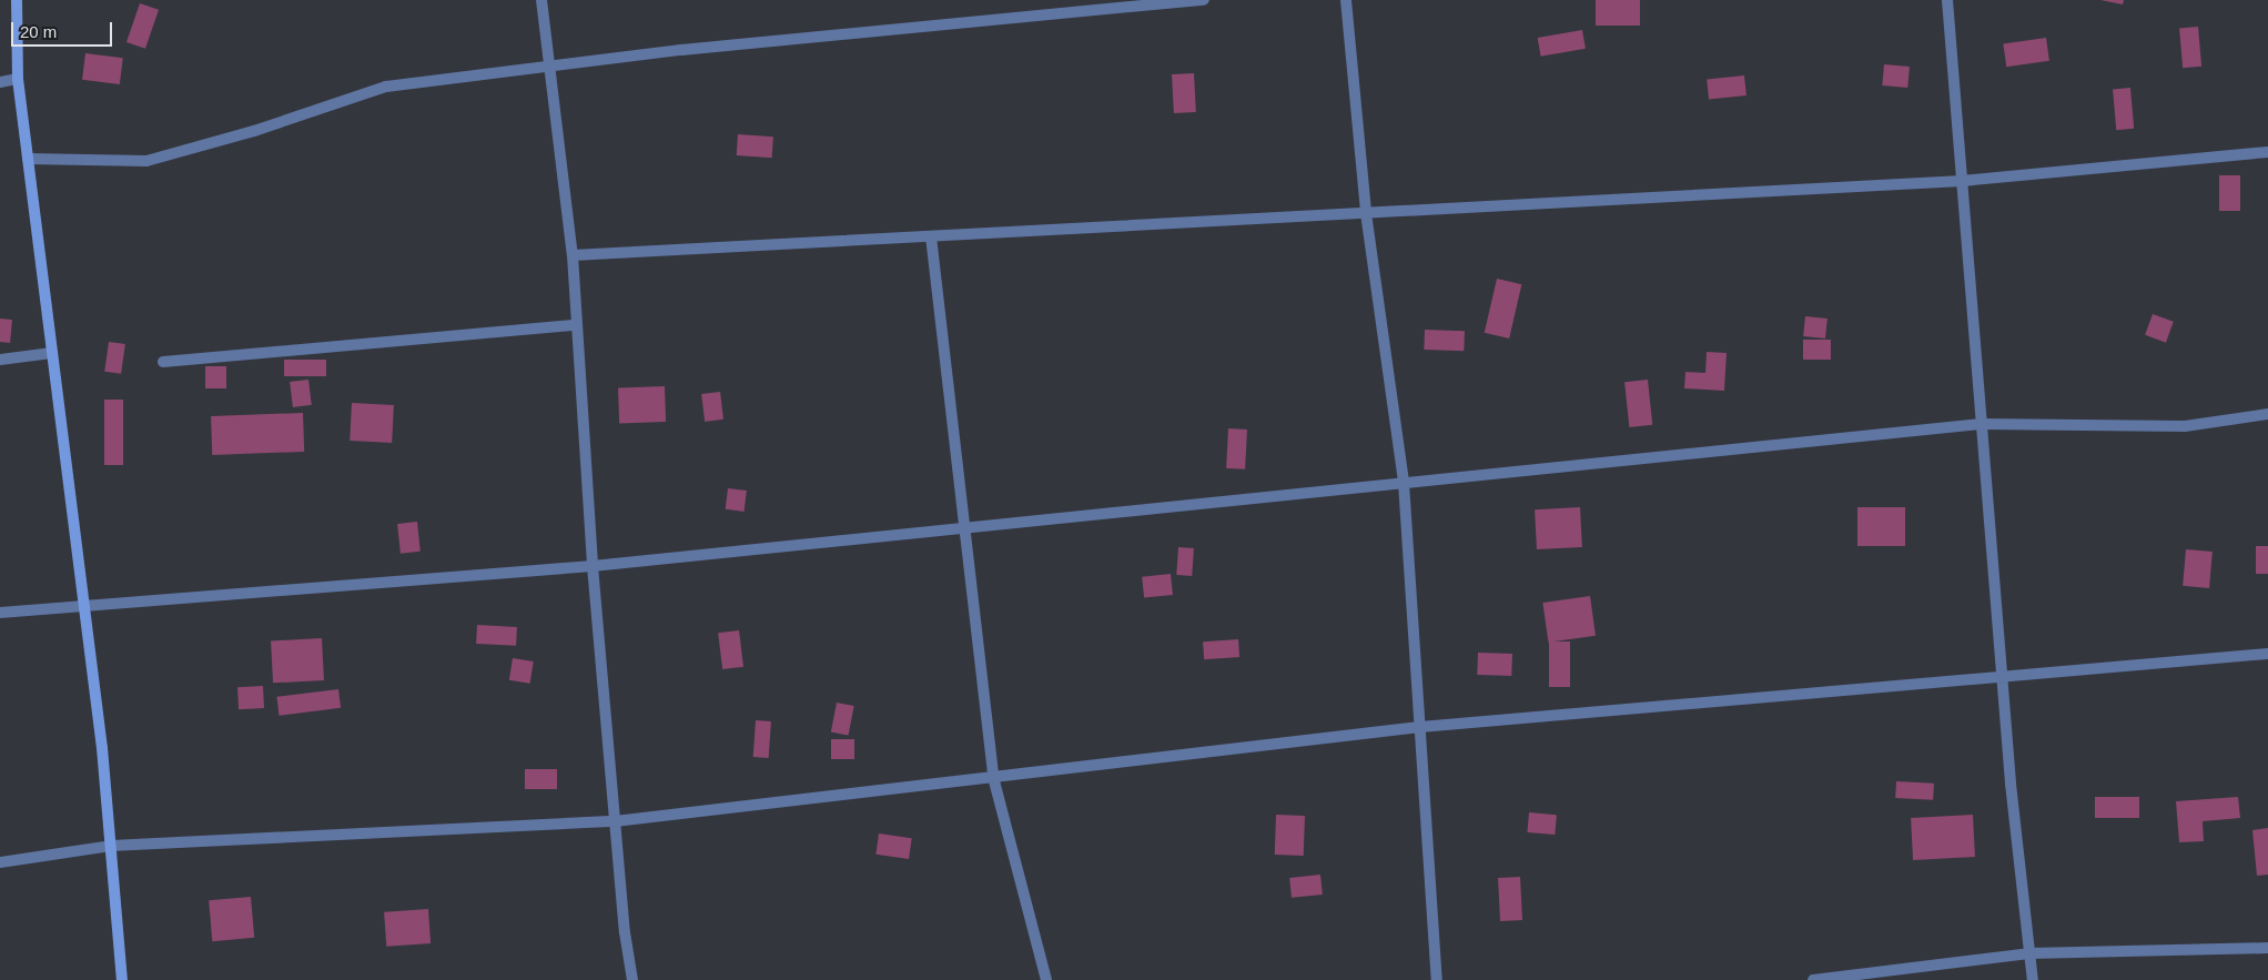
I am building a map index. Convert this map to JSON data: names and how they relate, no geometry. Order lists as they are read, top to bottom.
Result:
{
  "scale_bar": "20 m"
}
